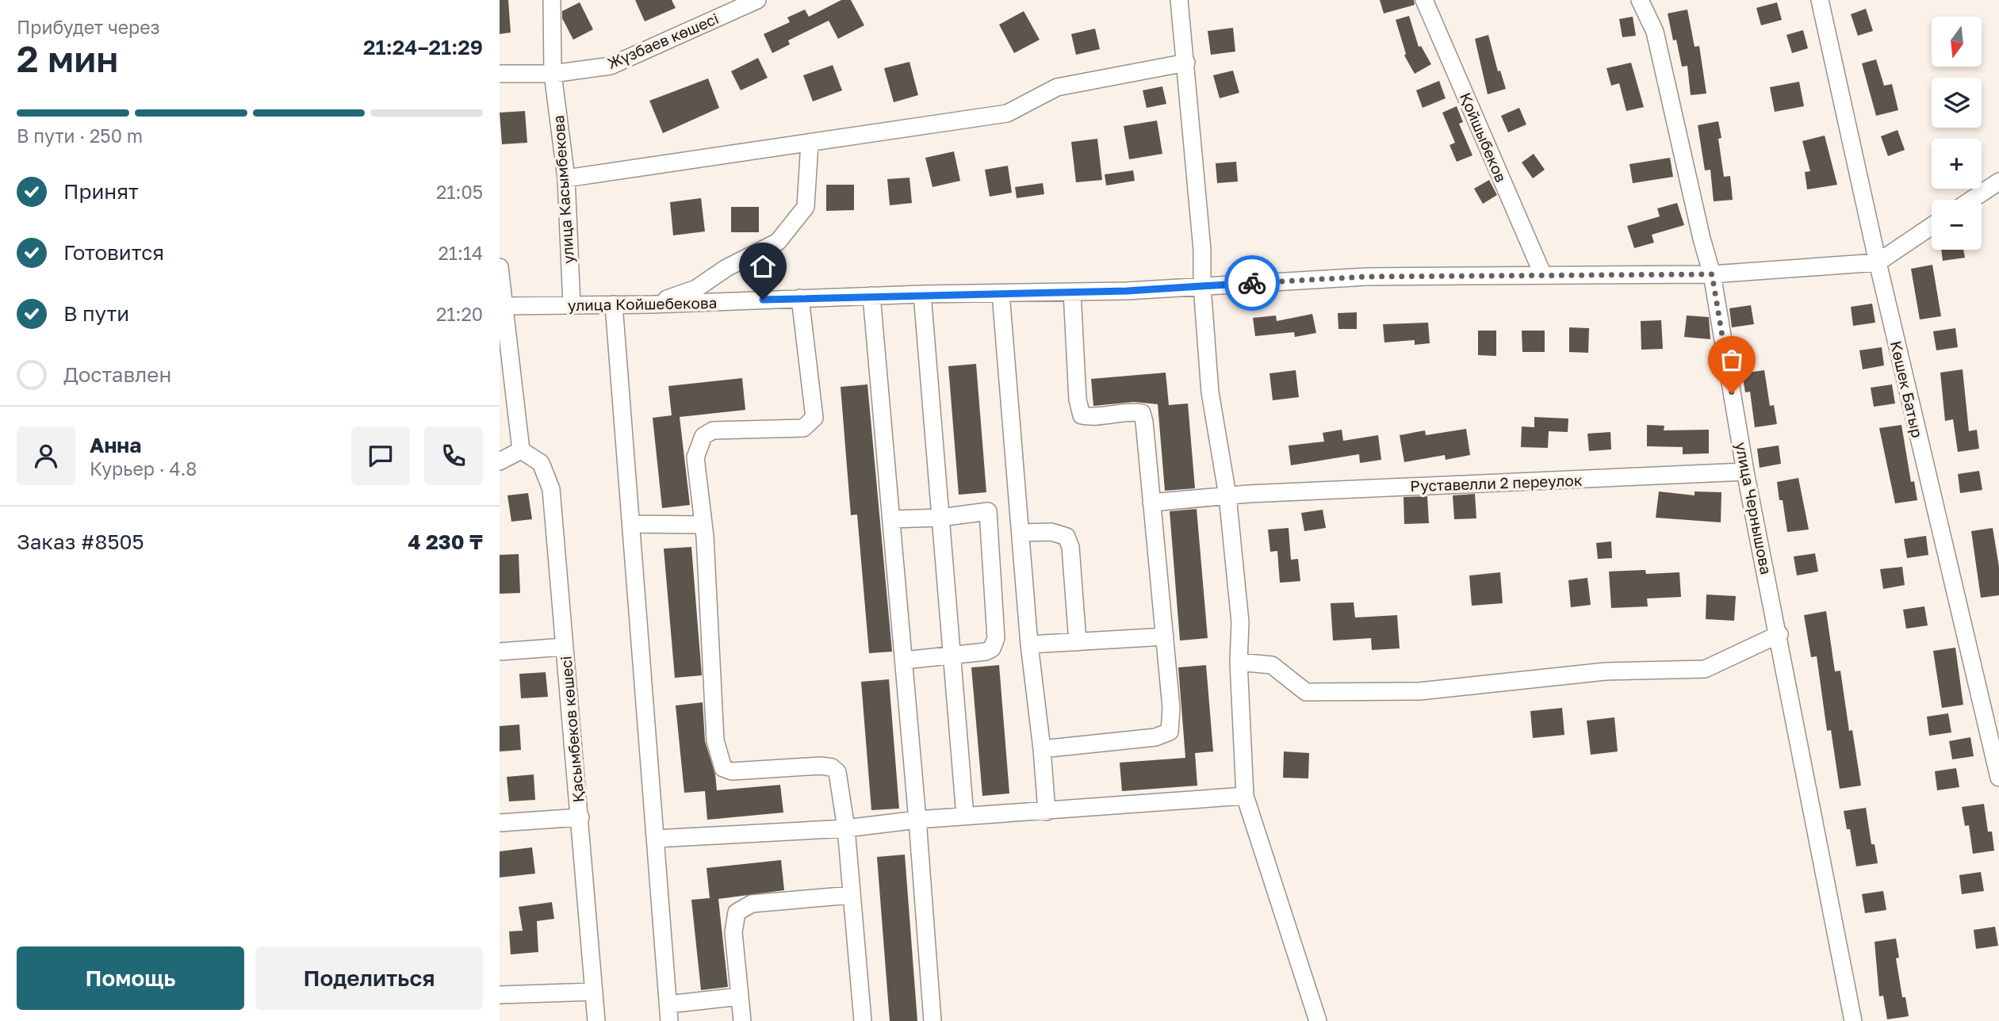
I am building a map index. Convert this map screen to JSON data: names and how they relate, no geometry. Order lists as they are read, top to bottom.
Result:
{
  "streets": {
    "street": [
      "Жүзбаев көшесі",
      "Қойшыбеков",
      "улица Касымбекова",
      "улица Койшебекова",
      "Көшек Батыр",
      "Руставелли 2 переулок",
      "улица Чернышова",
      "Қасымбеков көшесі"
    ]
  },
  "crossings": [
    ["Жүзбаев көшесі", "улица Касымбекова"],
    ["Қойшыбеков", "улица Койшебекова"],
    ["улица Касымбекова", "улица Койшебекова"],
    ["улица Койшебекова", "Көшек Батыр"],
    ["улица Койшебекова", "улица Чернышова"],
    ["Руставелли 2 переулок", "улица Чернышова"]
  ],
  "north": "bottom",
  "page": {
    "heading": ["2 мин", "Прибудет через", "21:24–21:29"],
    "panel": [
      "Анна",
      "Курьер · 4.8",
      "Заказ #8505",
      "4 230 ₸"
    ],
    "map_buttons": ["+", "−"],
    "bar": "В пути · 250 m",
    "list": [
      ["Принят", "21:05"],
      ["Готовится", "21:14"],
      ["В пути", "21:20"],
      "Доставлен"
    ],
    "buttons": ["Помощь", "Поделиться"]
  }
}
